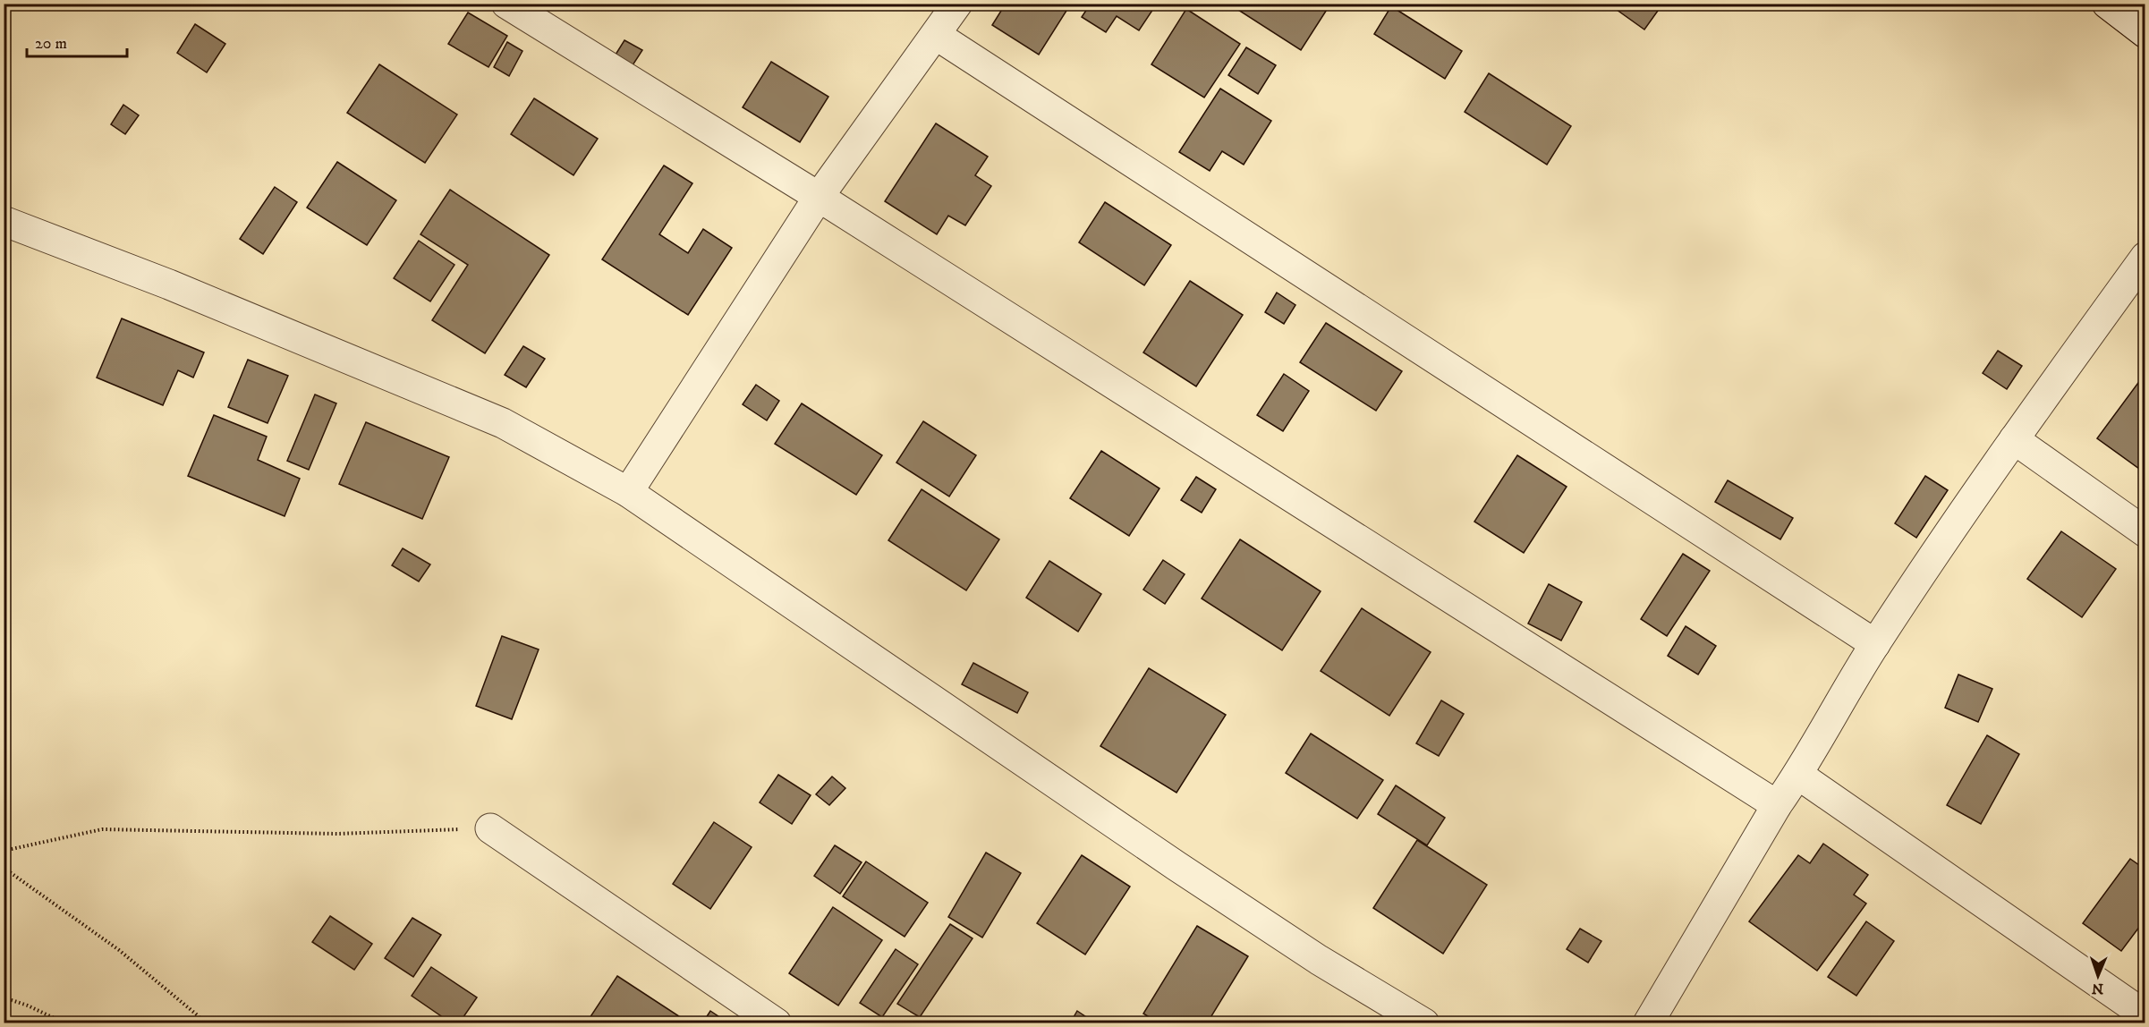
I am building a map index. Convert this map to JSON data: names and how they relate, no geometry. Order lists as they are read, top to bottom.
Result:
{
  "scale_bar": "20 m",
  "north": "bottom"
}
